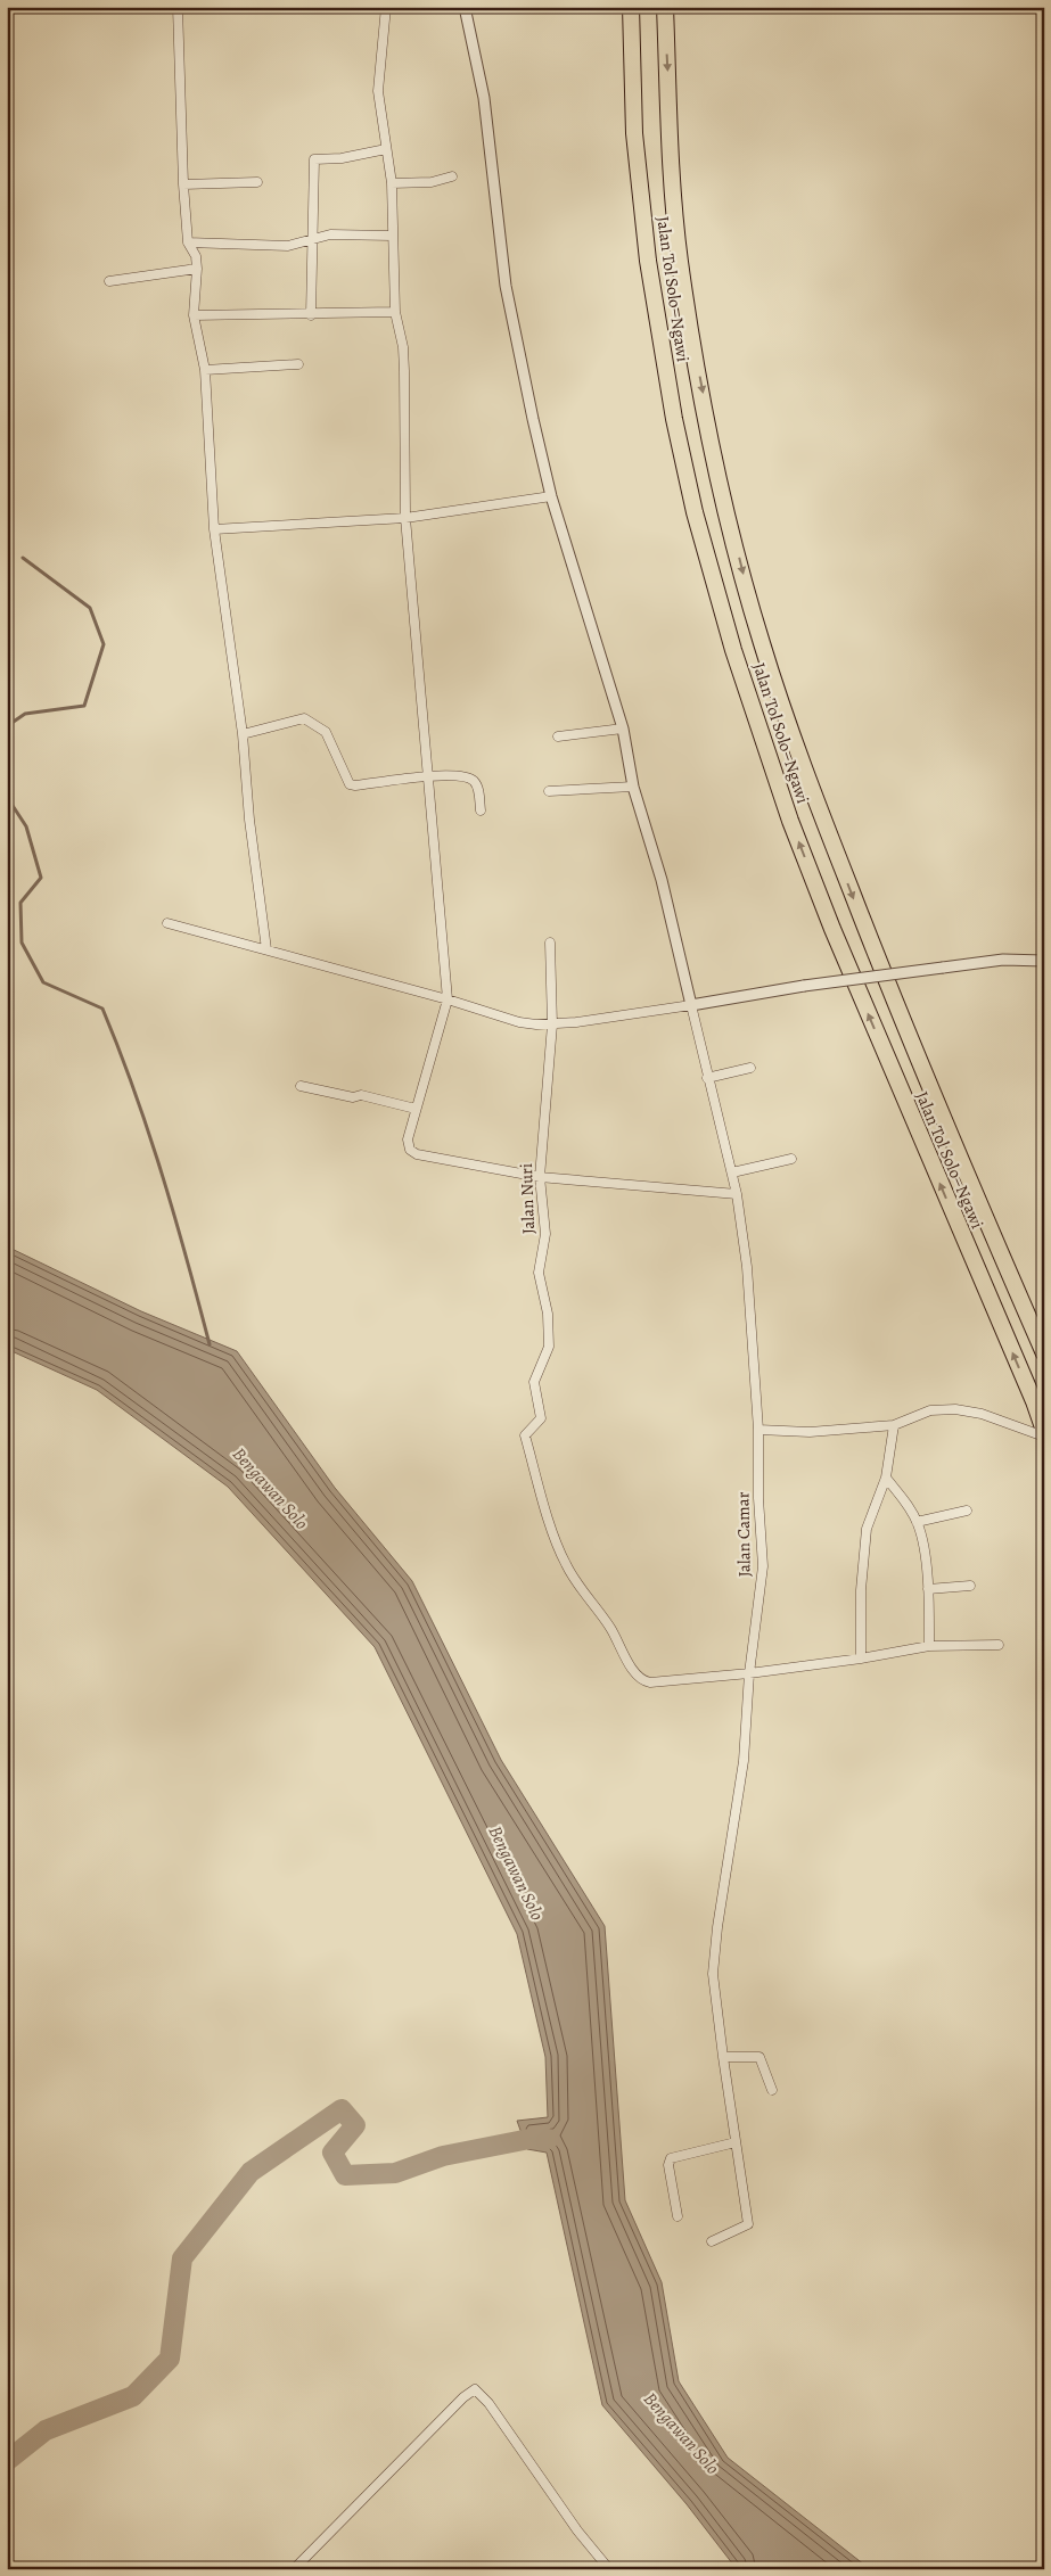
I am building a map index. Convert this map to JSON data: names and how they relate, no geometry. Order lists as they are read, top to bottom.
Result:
{
  "streets": {
    "highway": ["Jalan Tol Solo–Ngawi"],
    "street": ["Jalan Nuri", "Jalan Camar"]
  },
  "crossings": [
    ["Jalan Nuri", "Jalan Camar"]
  ],
  "water": ["Bengawan Solo"]
}
